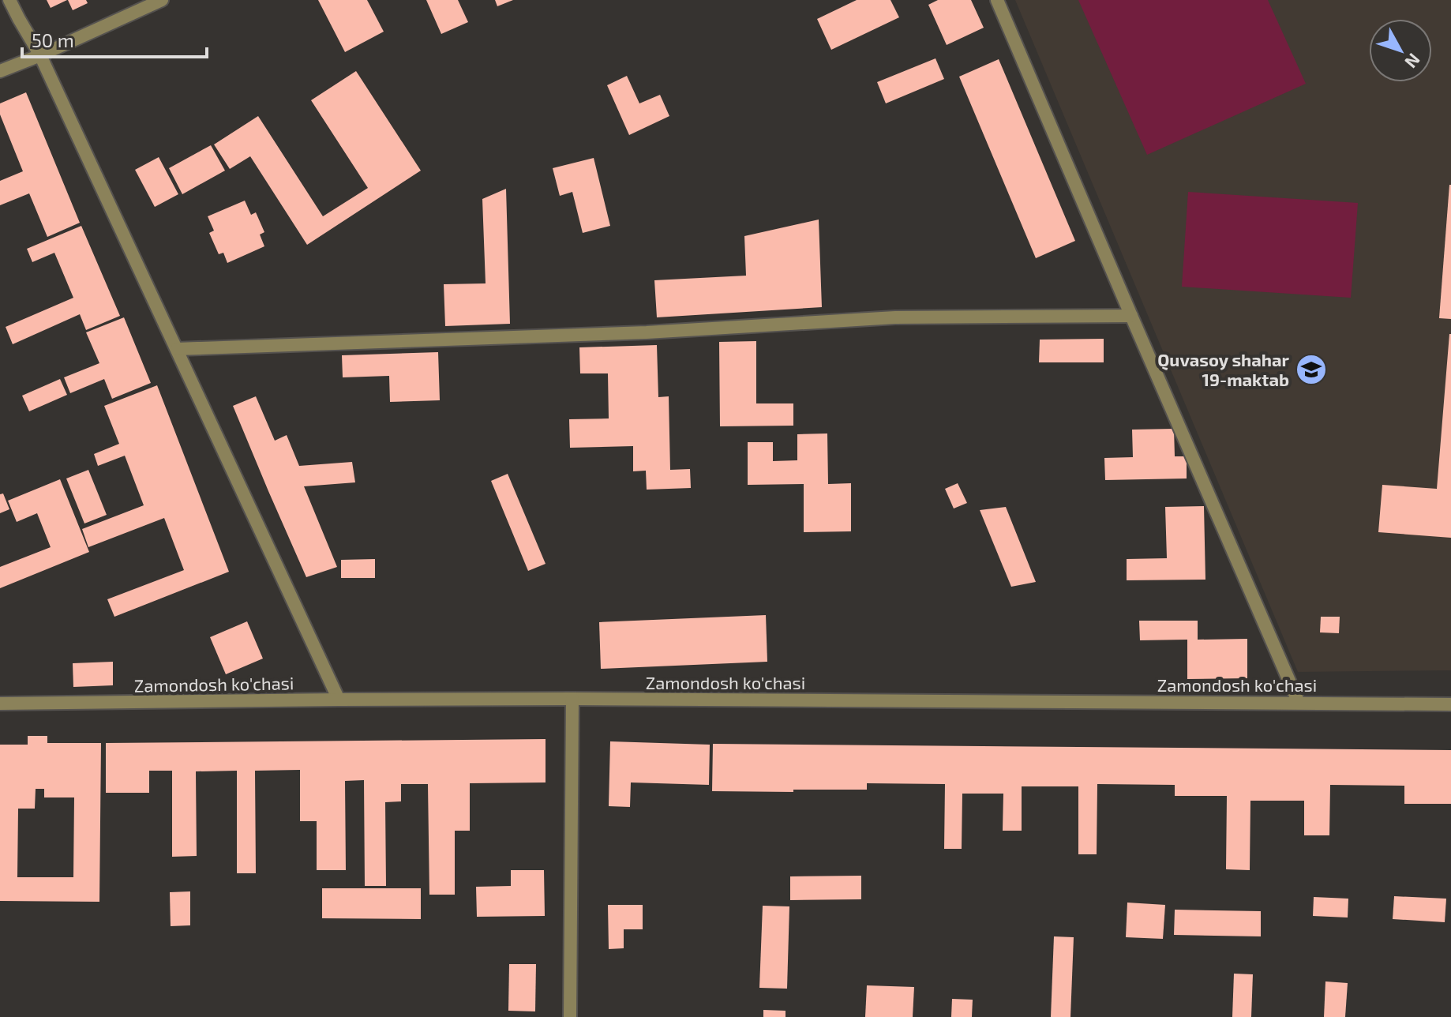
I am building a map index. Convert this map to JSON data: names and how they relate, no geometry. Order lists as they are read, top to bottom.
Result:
{
  "streets": {
    "street": ["Zamondosh ko'chasi"]
  },
  "places": {
    "school or university": ["Quvasoy shahar 19-maktab"]
  },
  "scale_bar": "50 m",
  "north": "bottom right"
}
